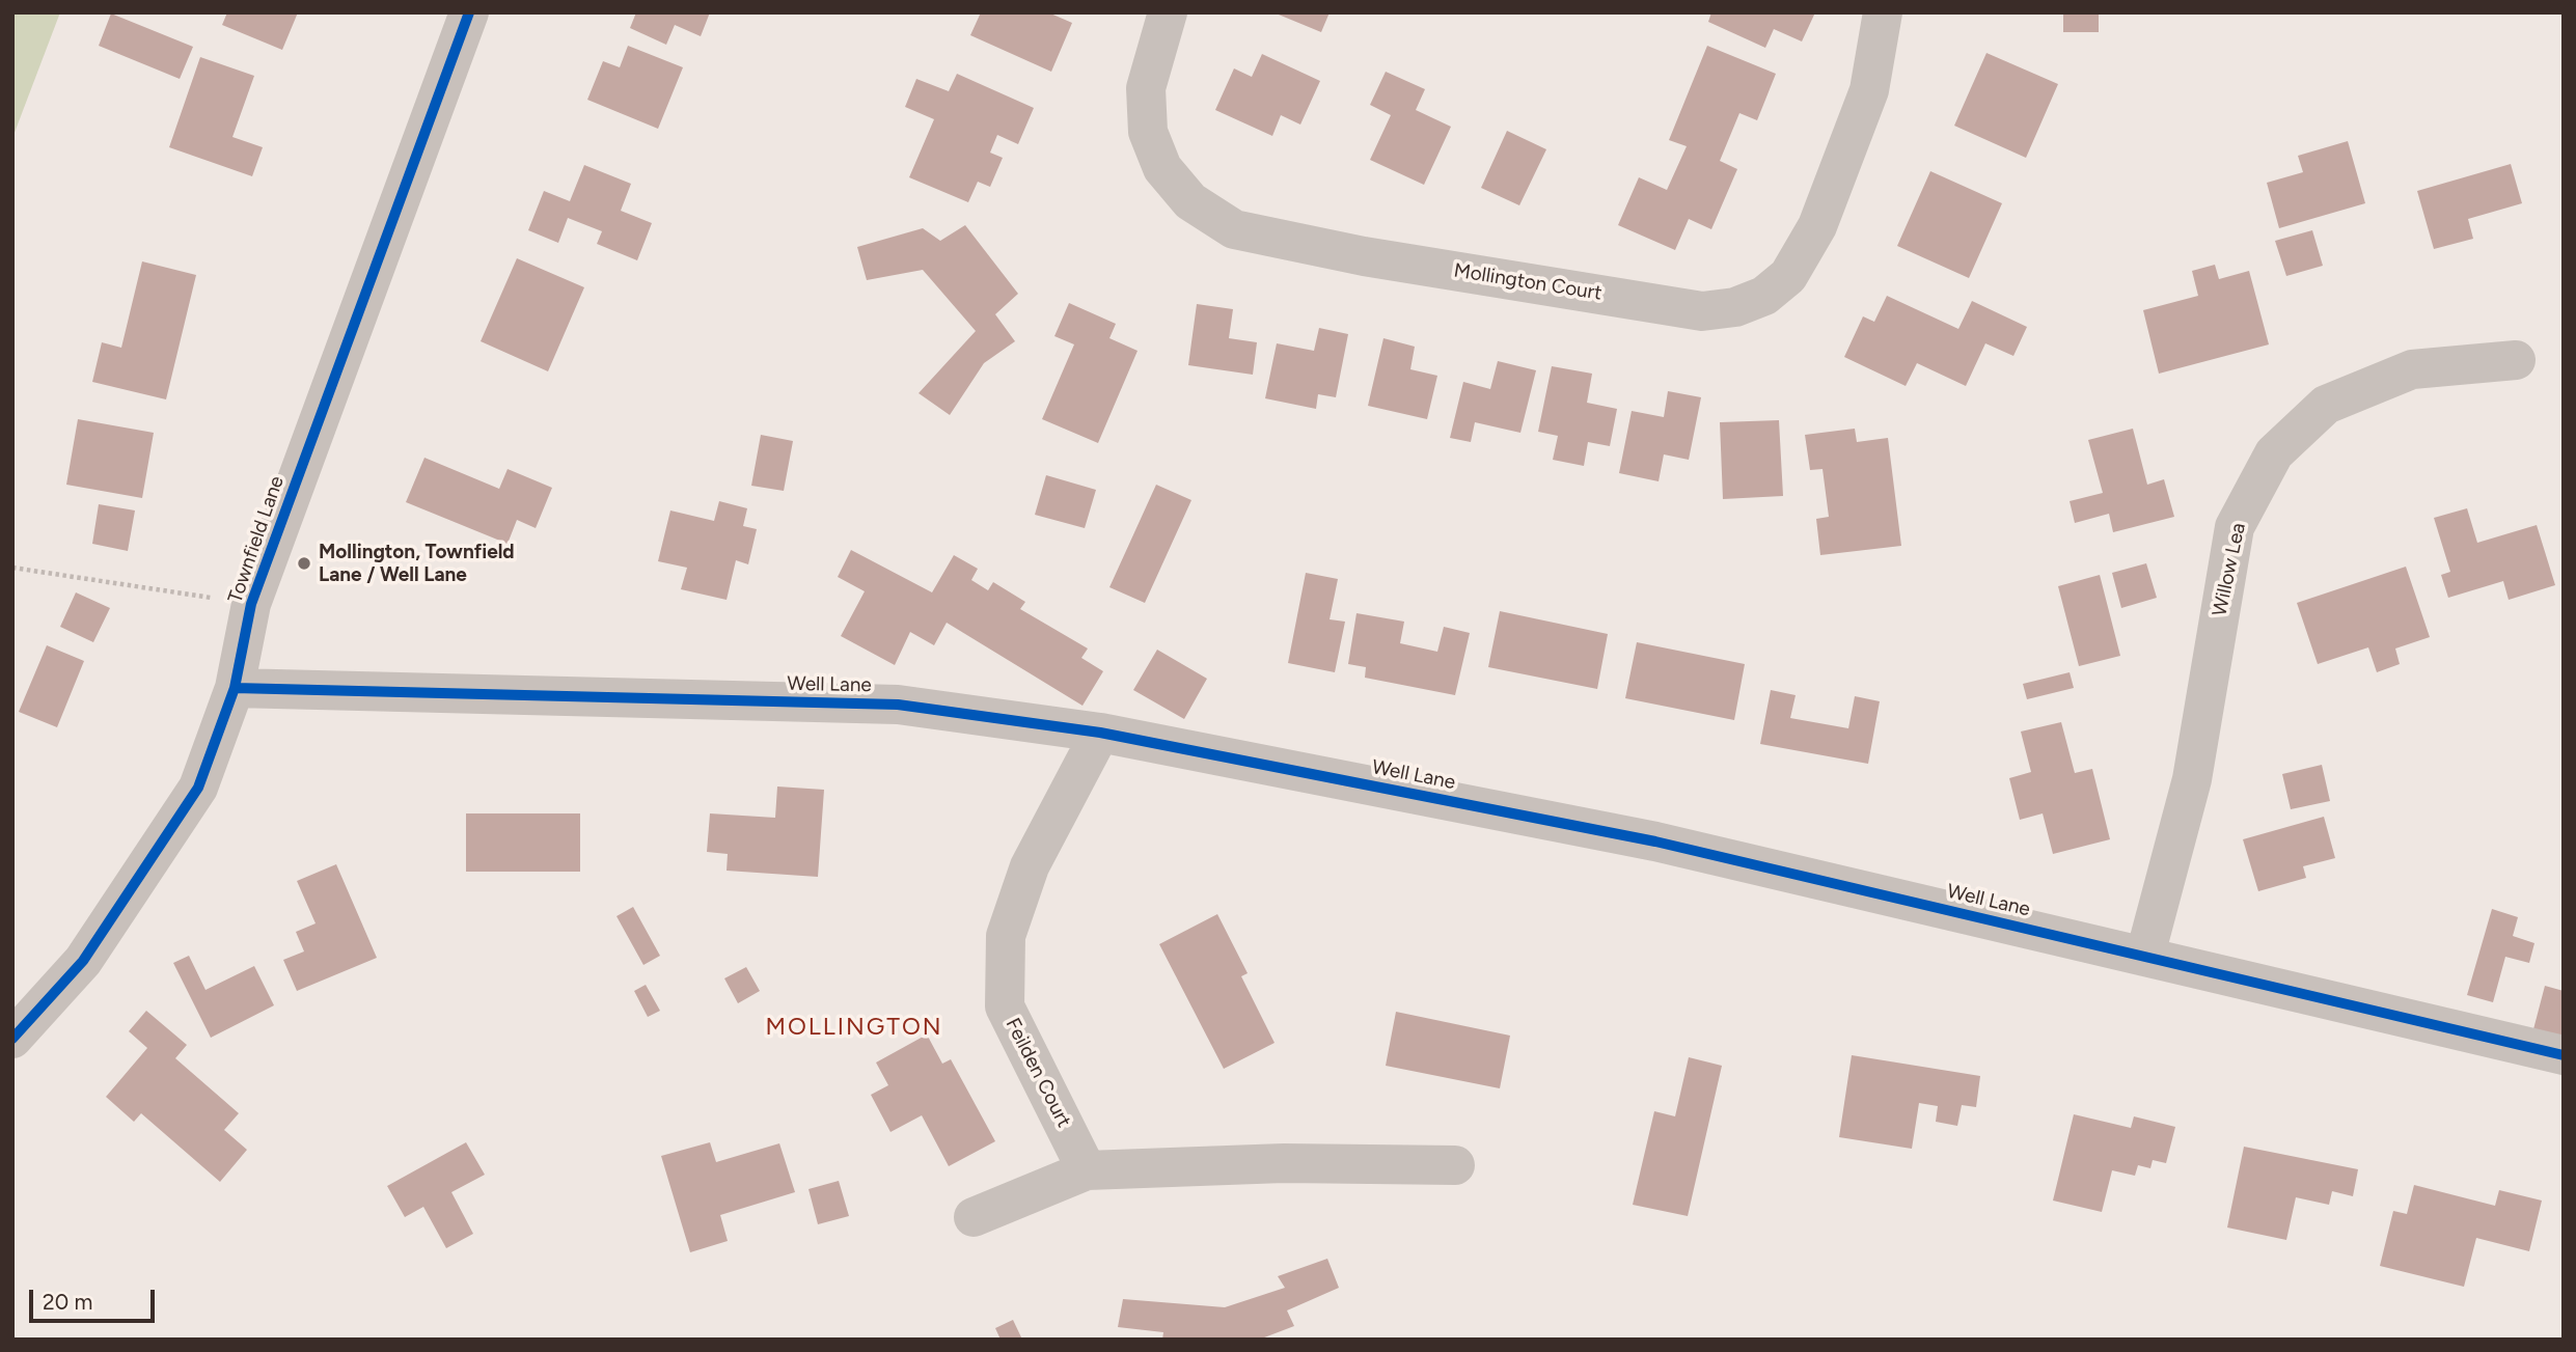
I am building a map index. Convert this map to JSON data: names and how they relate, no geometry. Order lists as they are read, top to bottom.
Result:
{
  "streets": {
    "street": [
      "Mollington Court",
      "Townfield Lane",
      "Willow Lea",
      "Well Lane",
      "Feilden Court"
    ]
  },
  "crossings": [
    ["Townfield Lane", "Well Lane"],
    ["Willow Lea", "Well Lane"],
    ["Well Lane", "Feilden Court"]
  ],
  "districts": ["MOLLINGTON"],
  "places": ["Mollington, Townfield Lane / Well Lane"],
  "scale_bar": "20 m"
}
